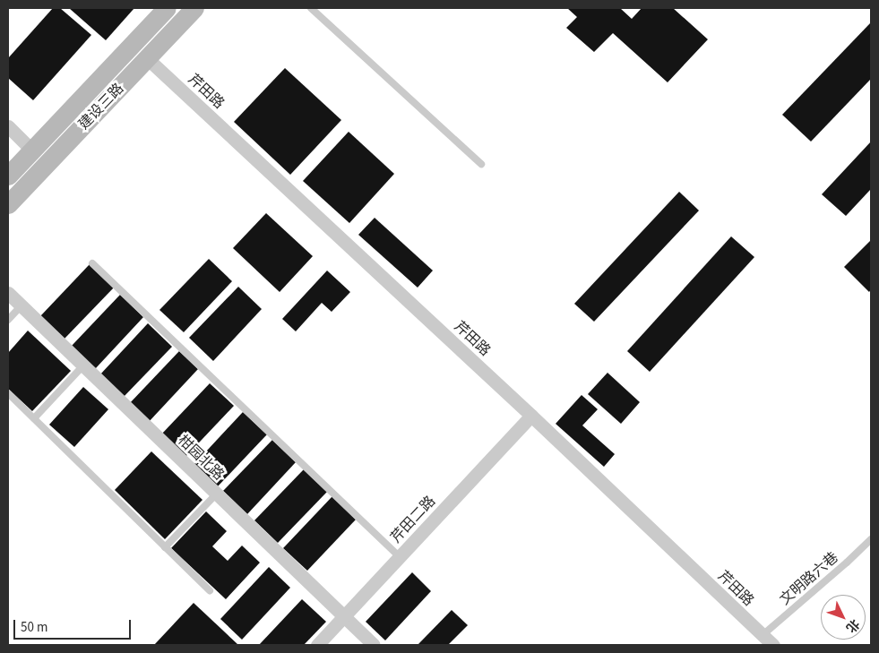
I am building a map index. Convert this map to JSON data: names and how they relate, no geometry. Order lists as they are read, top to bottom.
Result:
{
  "streets": {
    "main road": ["建设三路"],
    "street": ["芹田路", "柑园北路", "芹田二路"],
    "lane": ["文明路六巷"]
  },
  "crossings": [
    ["芹田路", "建设三路"],
    ["芹田路", "芹田二路"],
    ["芹田路", "文明路六巷"],
    ["柑园北路", "芹田二路"]
  ],
  "scale_bar": "50 m",
  "north": "bottom right"
}
